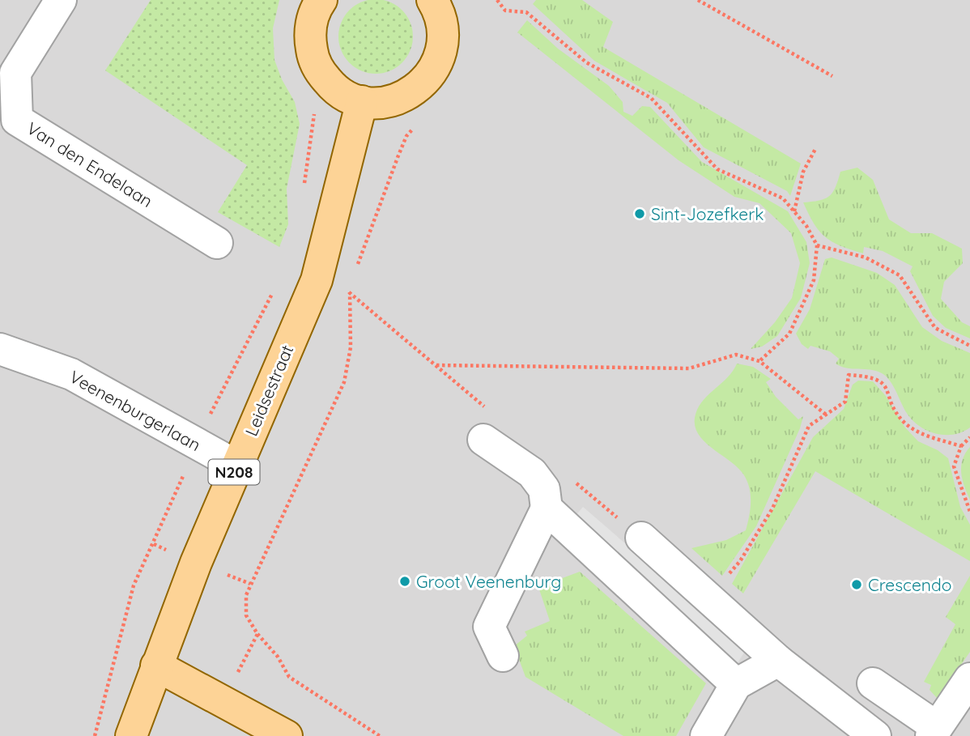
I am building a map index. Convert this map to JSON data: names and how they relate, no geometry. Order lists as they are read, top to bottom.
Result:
{
  "streets": {
    "main road": ["Leidsestraat", "N208"],
    "street": ["Van den Endelaan", "Veenenburgerlaan"]
  },
  "crossings": [
    ["Leidsestraat", "Veenenburgerlaan"]
  ],
  "places": ["Sint-Jozefkerk", "Groot Veenenburg", "Crescendo"]
}
